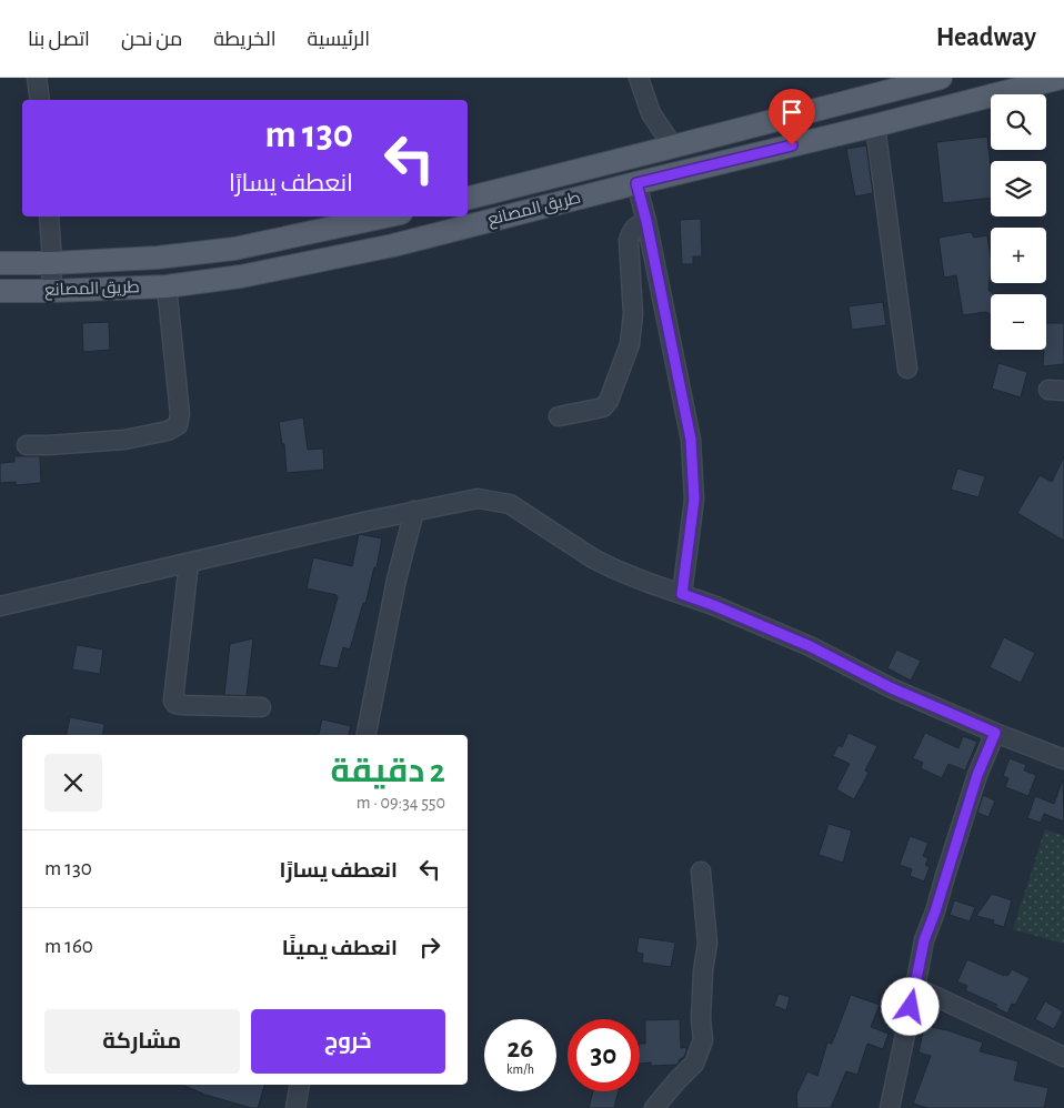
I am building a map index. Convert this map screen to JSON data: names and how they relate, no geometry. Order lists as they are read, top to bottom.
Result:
{
  "streets": {
    "main road": ["طريق المصانع"]
  },
  "page": {
    "header": "Headway",
    "nav": [
      "الرئيسية",
      "الخريطة",
      "من نحن",
      "اتصل بنا"
    ],
    "map_buttons": ["+", "−"],
    "turn": ["130 m", "انعطف يسارًا"],
    "heading": ["2 دقيقة", "550 m · 09:34"],
    "list": [
      {
        "name": "انعطف يسارًا",
        "value": "130 m"
      },
      {
        "name": "انعطف يمينًا",
        "value": "160 m"
      }
    ],
    "buttons": ["خروج", "مشاركة"],
    "speed": "26 km/h",
    "limit": "30"
  }
}
